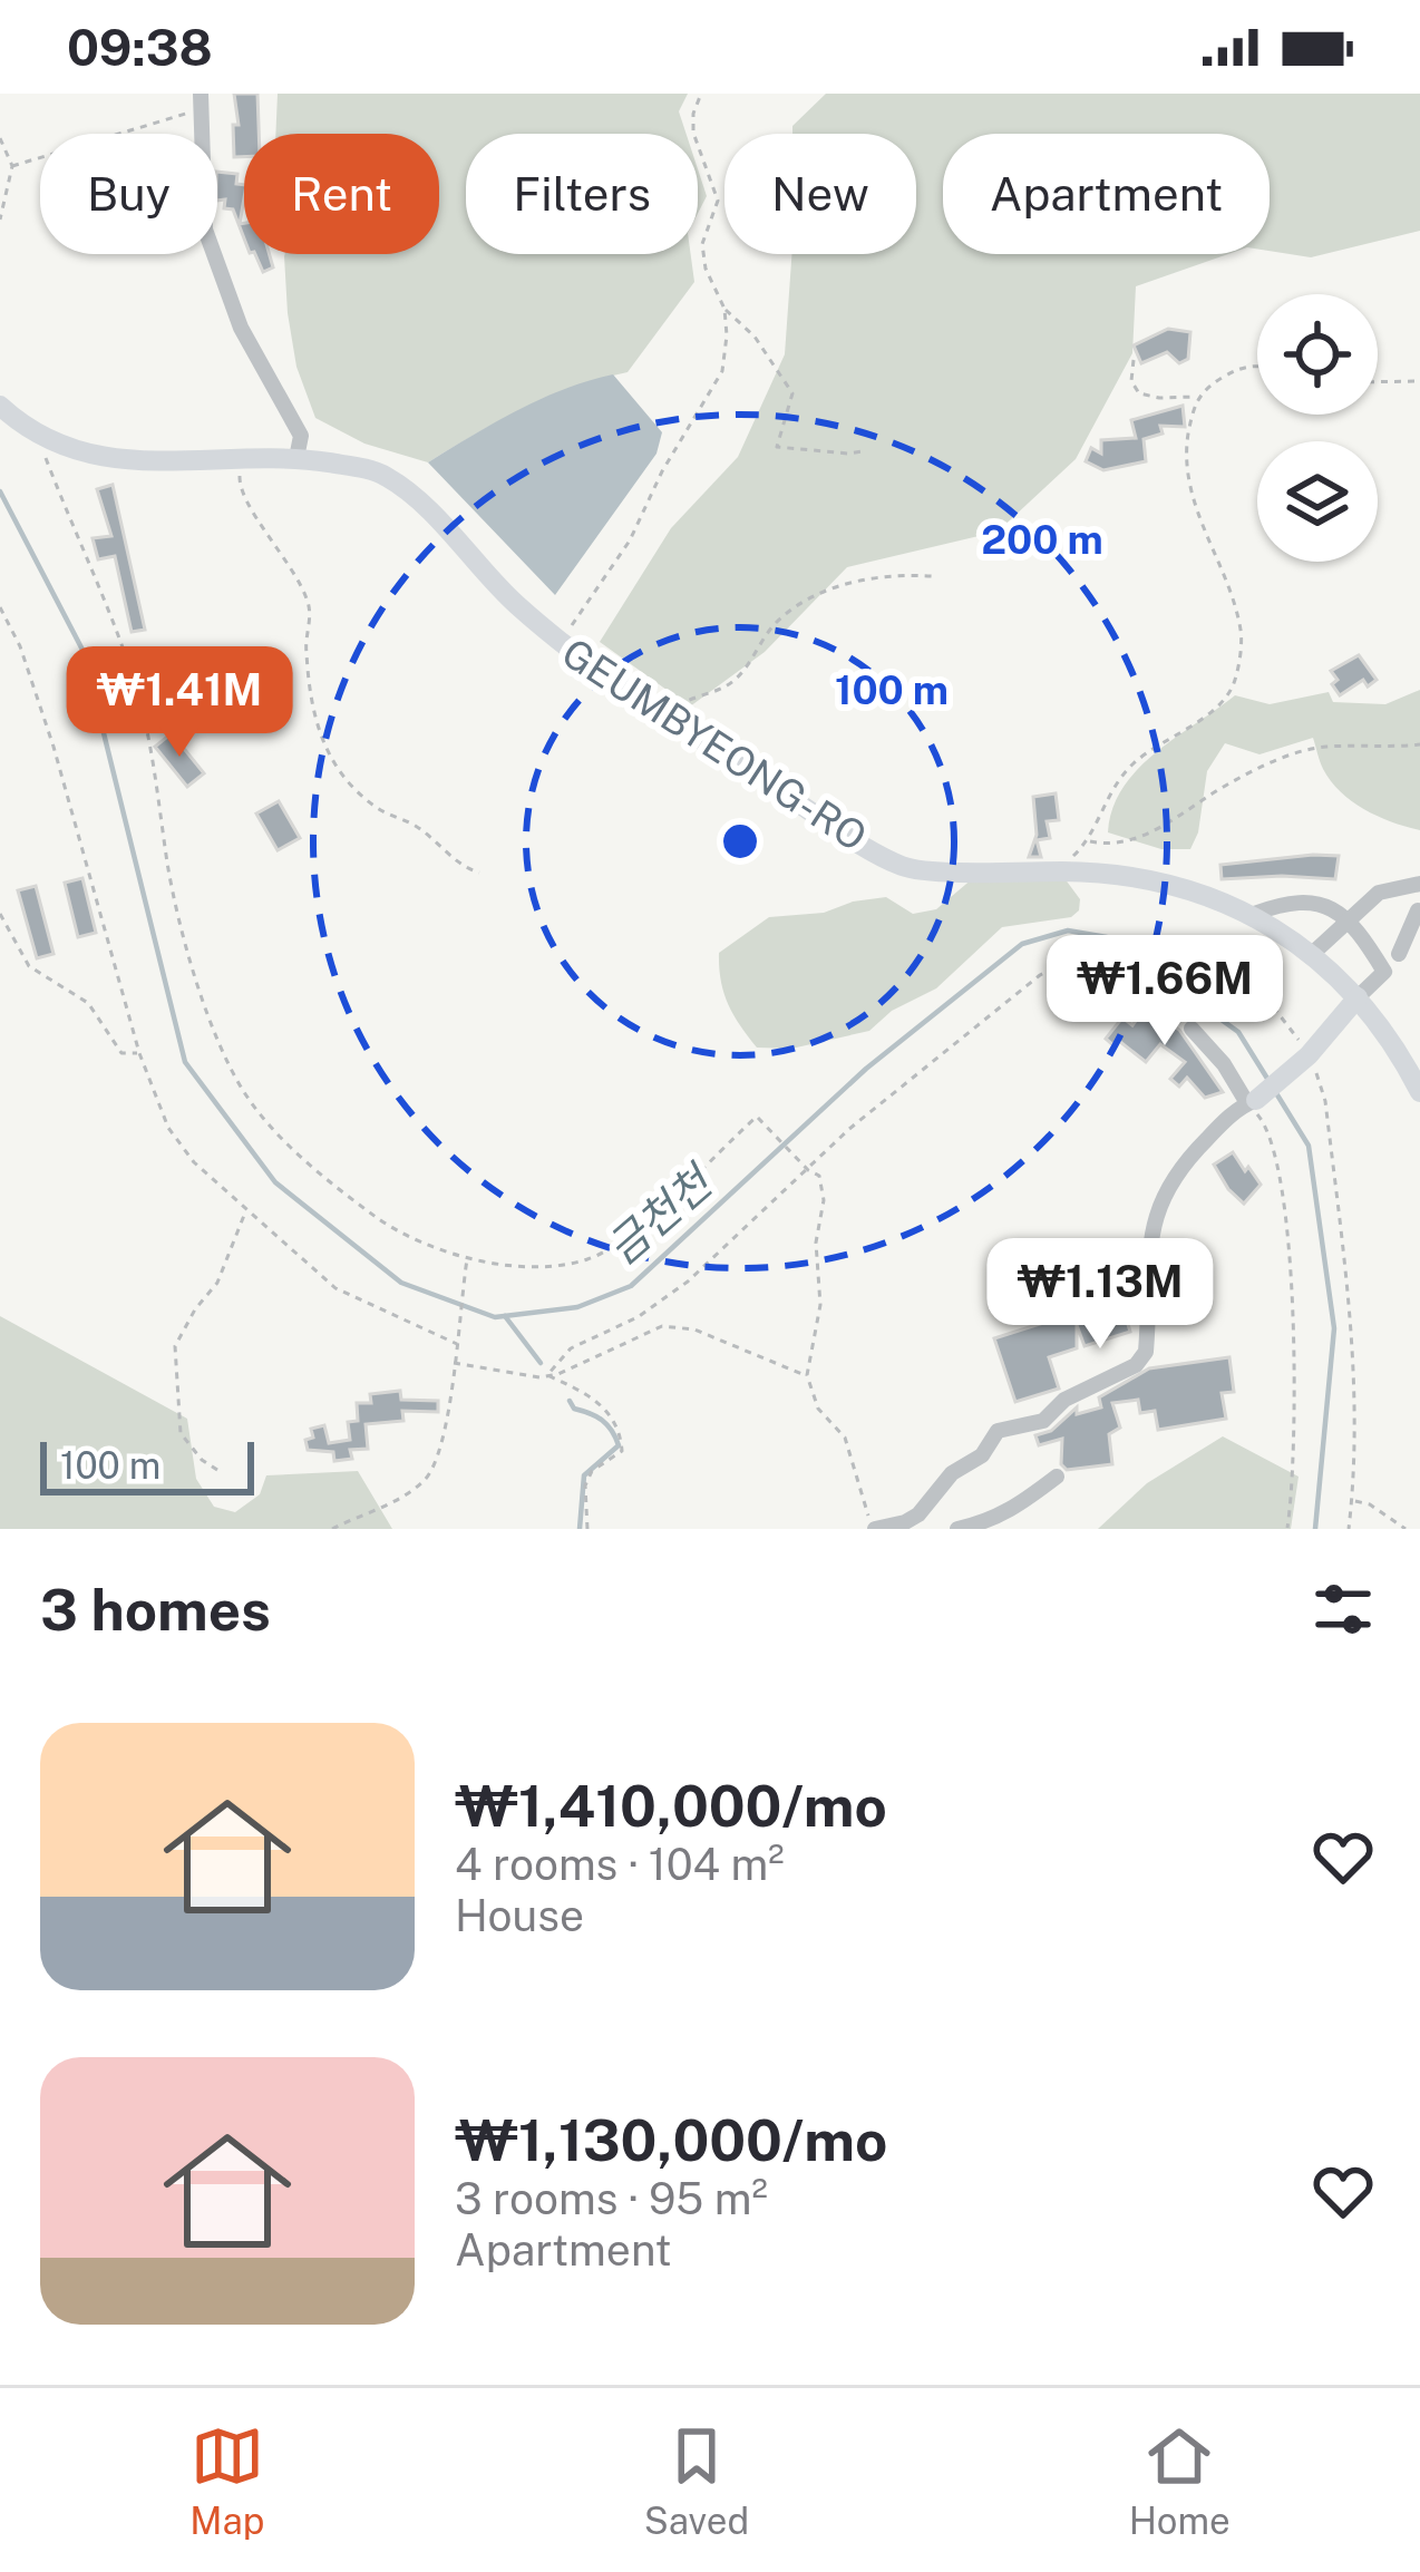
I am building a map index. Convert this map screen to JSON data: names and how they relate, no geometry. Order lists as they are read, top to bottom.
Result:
{
  "streets": {
    "street": ["GEUMBYEONG-RO"]
  },
  "water": ["금천천"],
  "scale_bar": "100 m",
  "page": {
    "status": "09:38",
    "chip": [
      "Buy",
      "Rent",
      "Filters",
      "New",
      "Apartment"
    ],
    "price": ["₩1.41M", "₩1.66M", "₩1.13M"],
    "scale": "100 m",
    "heading": "3 homes",
    "list": [
      {
        "name": "₩1,410,000/mo",
        "note": "4 rooms · 104 m² · House"
      },
      {
        "name": "₩1,130,000/mo",
        "note": "3 rooms · 95 m² · Apartment"
      }
    ],
    "tabs": ["Map", "Saved", "Home"]
  },
  "rings": ["200 m", "100 m"]
}
